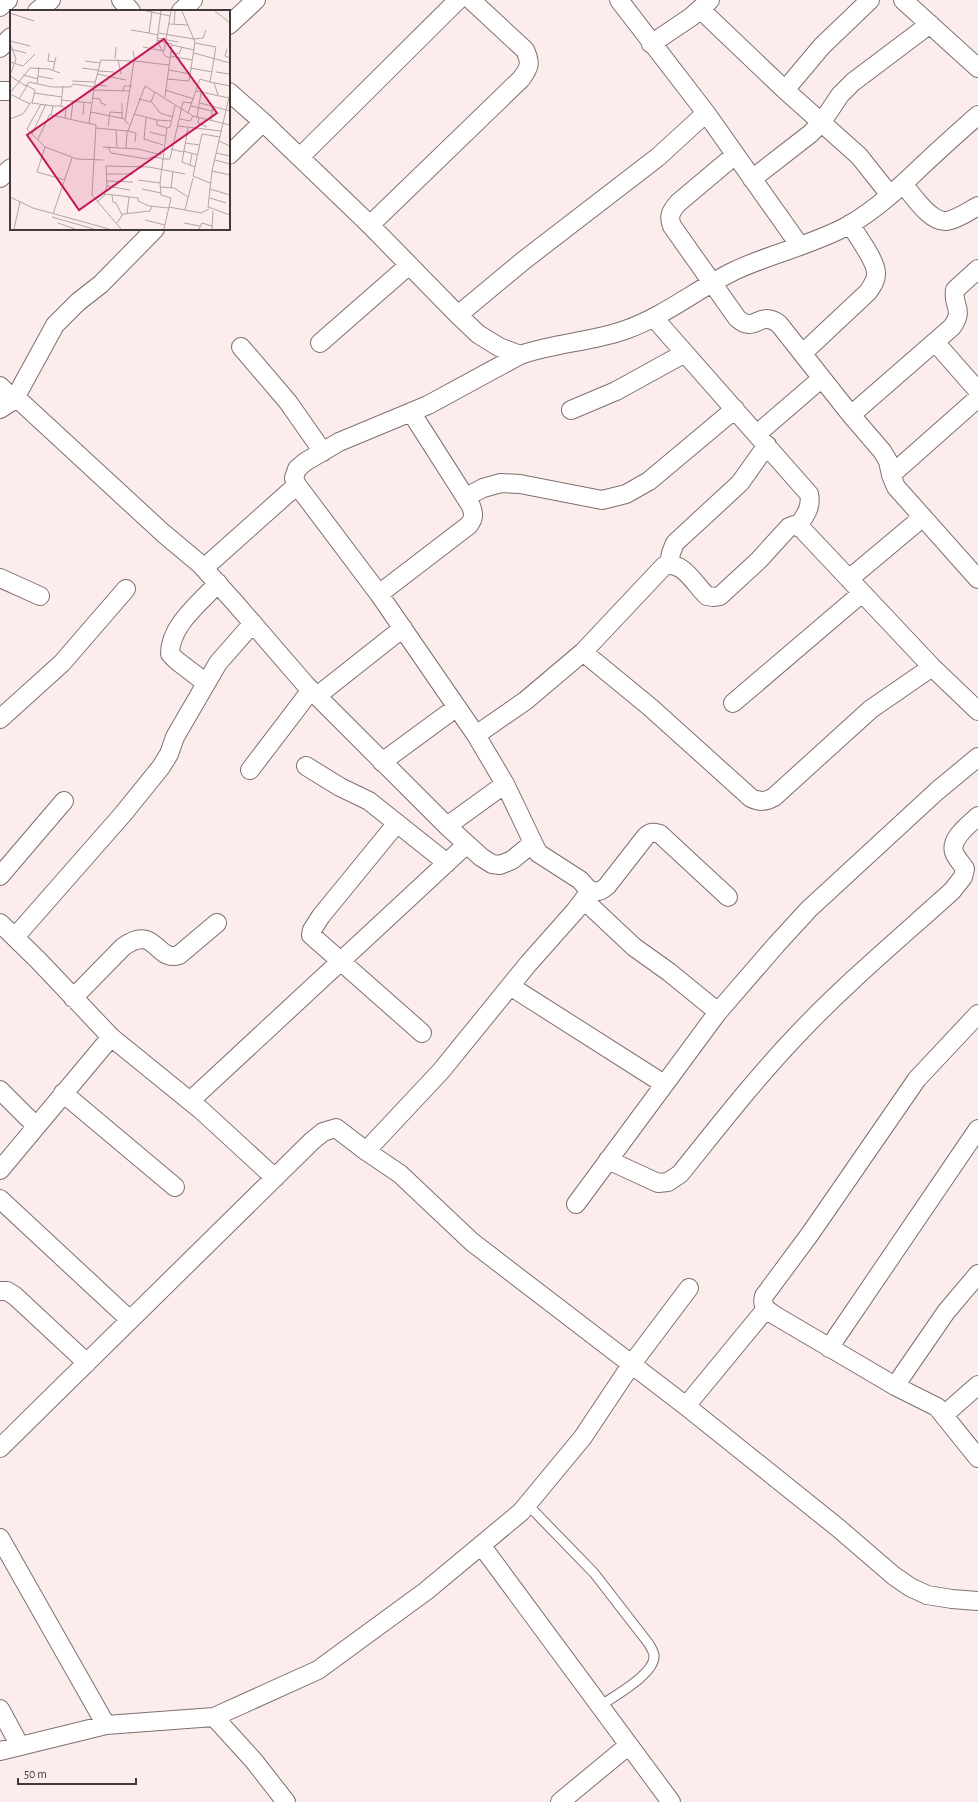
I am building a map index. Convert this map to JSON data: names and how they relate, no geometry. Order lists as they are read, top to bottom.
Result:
{
  "scale_bar": "50 m"
}
